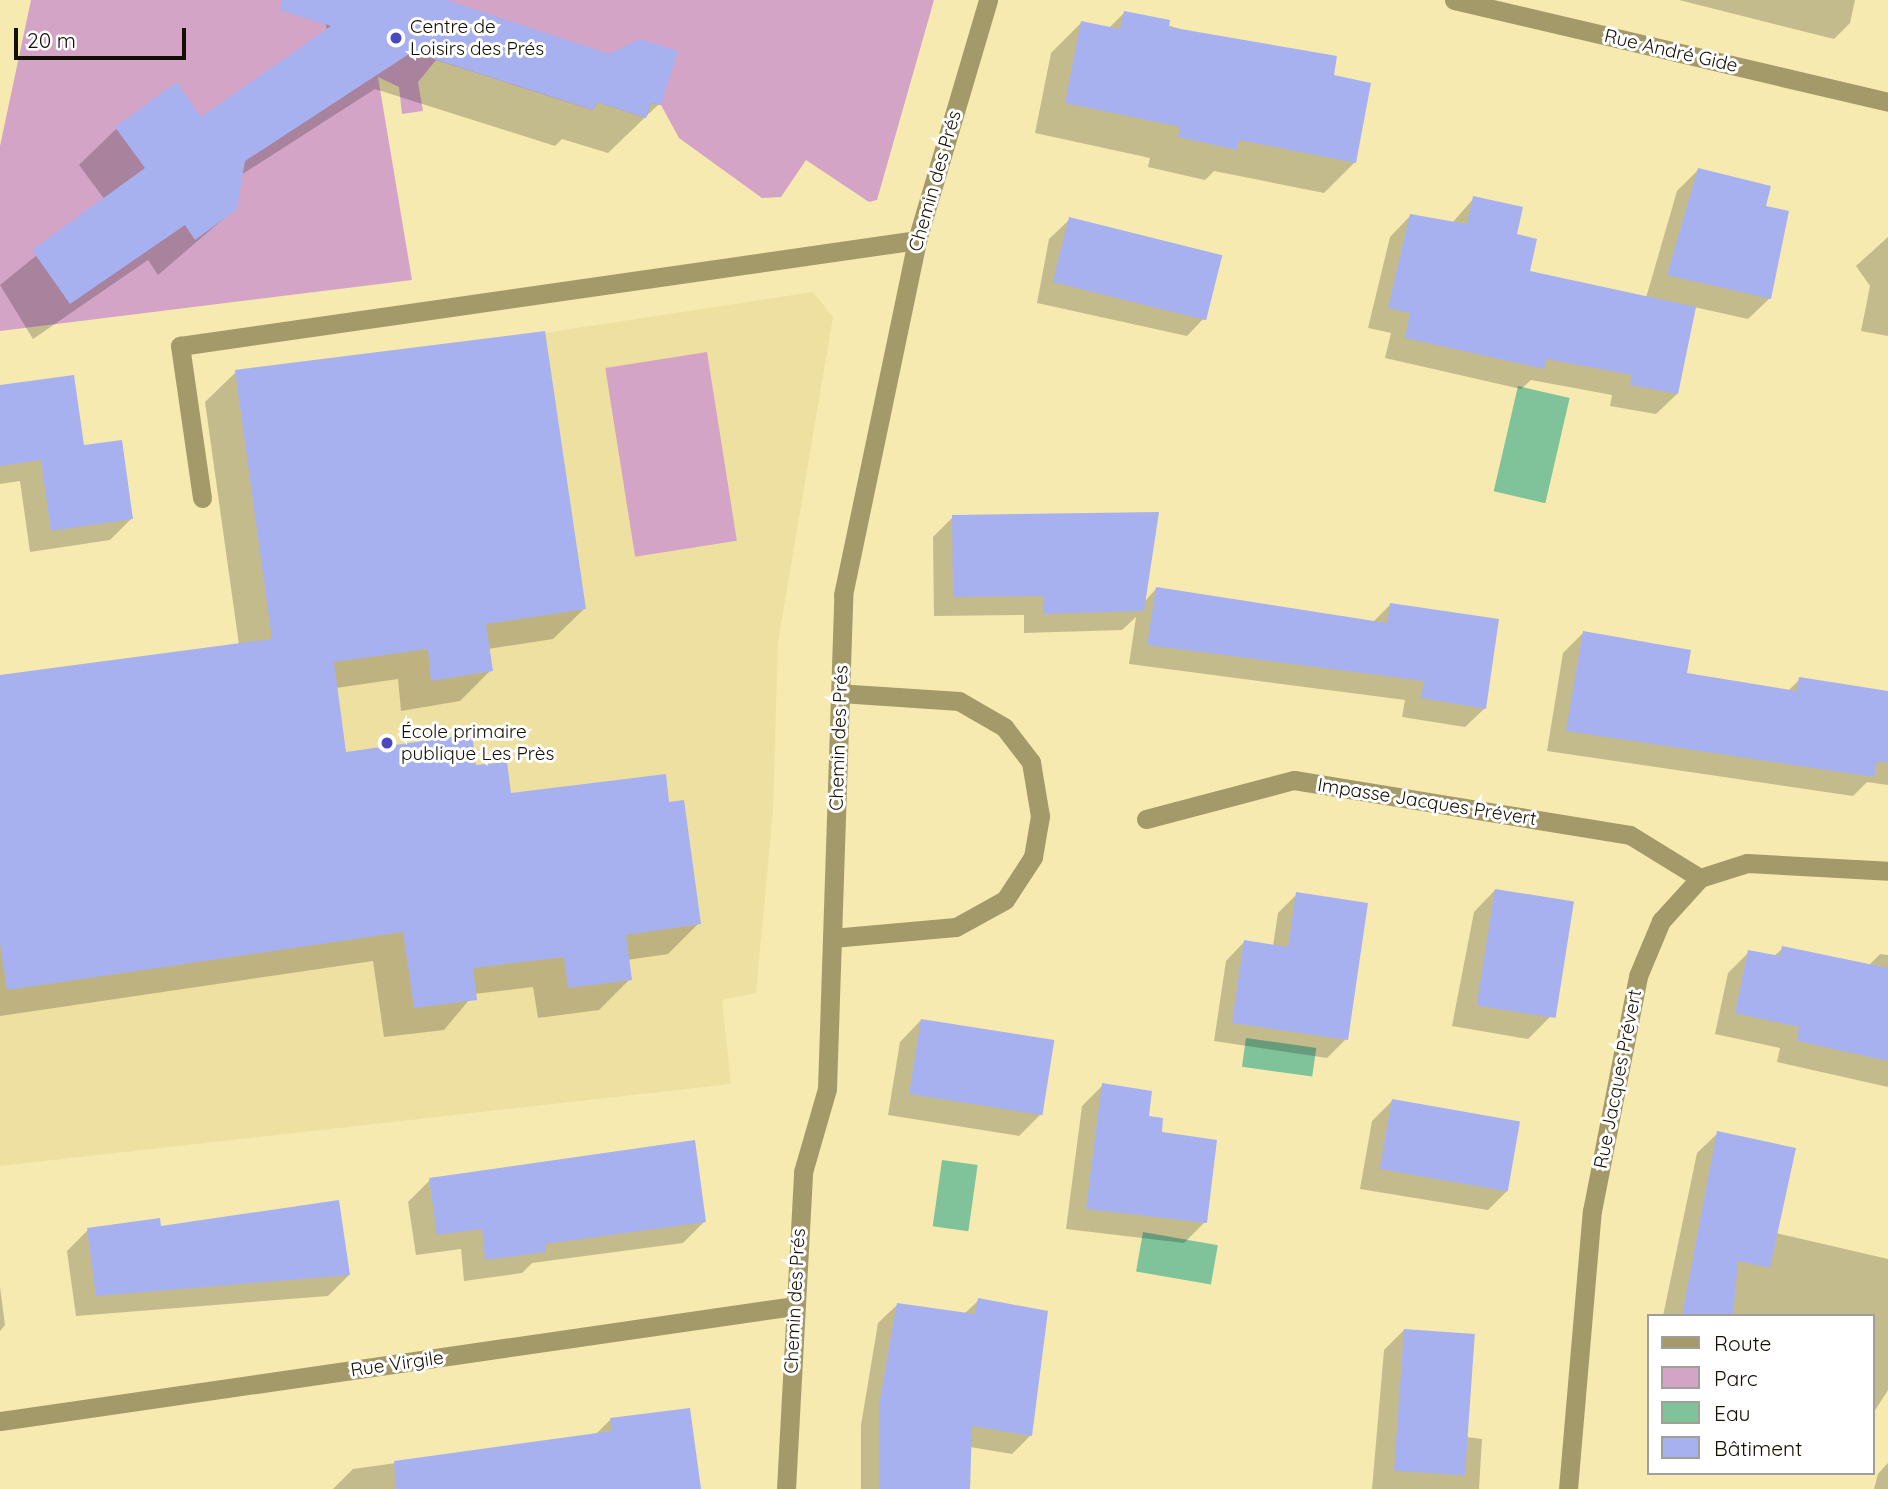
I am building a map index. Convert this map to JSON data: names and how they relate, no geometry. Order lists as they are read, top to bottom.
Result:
{
  "streets": {
    "street": [
      "Rue André Gide",
      "Chemin des Prés",
      "Impasse Jacques Prévert",
      "Rue Jacques Prévert",
      "Rue Virgile"
    ]
  },
  "crossings": [
    ["Chemin des Prés", "Rue Virgile"],
    ["Impasse Jacques Prévert", "Rue Jacques Prévert"]
  ],
  "places": ["Centre de Loisirs des Prés", "École primaire publique Les Près"],
  "legend": [
    "Route",
    "Parc",
    "Eau",
    "Bâtiment"
  ],
  "scale_bar": "20 m"
}
